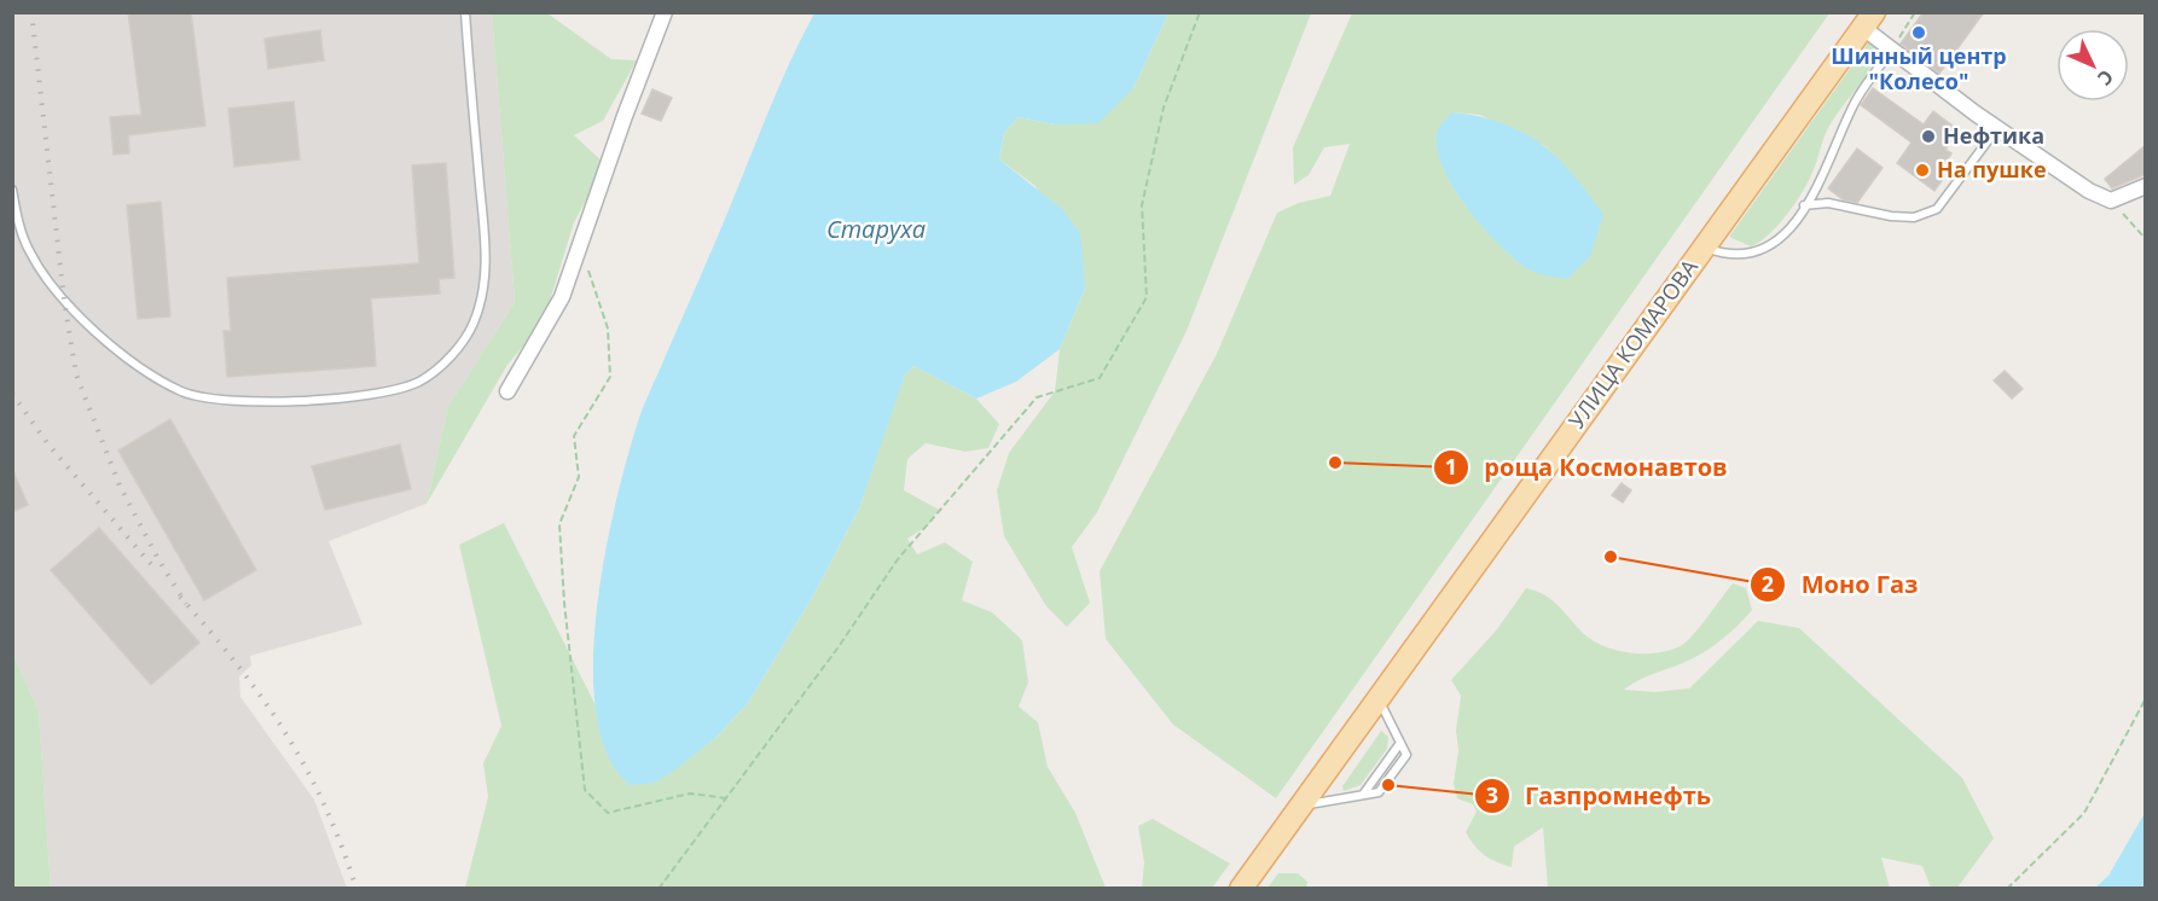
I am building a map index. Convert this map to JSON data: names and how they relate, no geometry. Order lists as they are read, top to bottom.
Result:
{
  "streets": {
    "main road": ["УЛИЦА КОМАРОВА"]
  },
  "water": ["Старуха"],
  "places": [
    "Шинный центр \"Колесо\"",
    "Нефтика",
    "На пушке",
    "роща Космонавтов",
    "Моно Газ",
    "Газпромнефть"
  ],
  "north": "bottom right"
}
